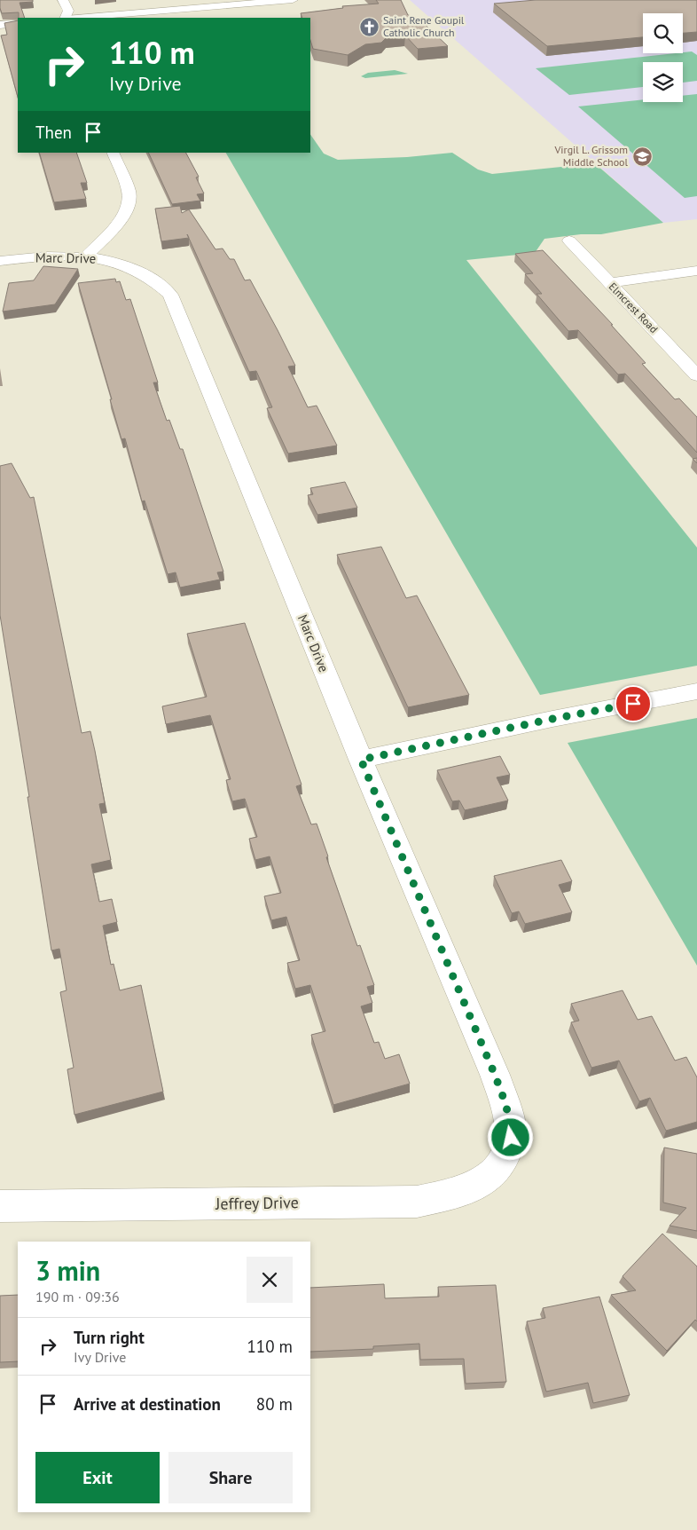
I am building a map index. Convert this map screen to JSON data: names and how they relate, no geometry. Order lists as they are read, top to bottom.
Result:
{
  "streets": {
    "street": ["Marc Drive", "Elmcrest Road", "Jeffrey Drive"]
  },
  "crossings": [
    ["Marc Drive", "Jeffrey Drive"]
  ],
  "places": {
    "church": ["Saint Rene Goupil Catholic Church"],
    "school or university": ["Virgil L. Grissom Middle School"]
  },
  "page": {
    "turn": ["110 m", "Ivy Drive"],
    "then": "Then",
    "heading": ["3 min", "190 m · 09:36"],
    "list": [
      {
        "name": "Turn right",
        "note": "Ivy Drive",
        "value": "110 m"
      },
      {
        "name": "Arrive at destination",
        "value": "80 m"
      }
    ],
    "buttons": ["Exit", "Share"]
  }
}
